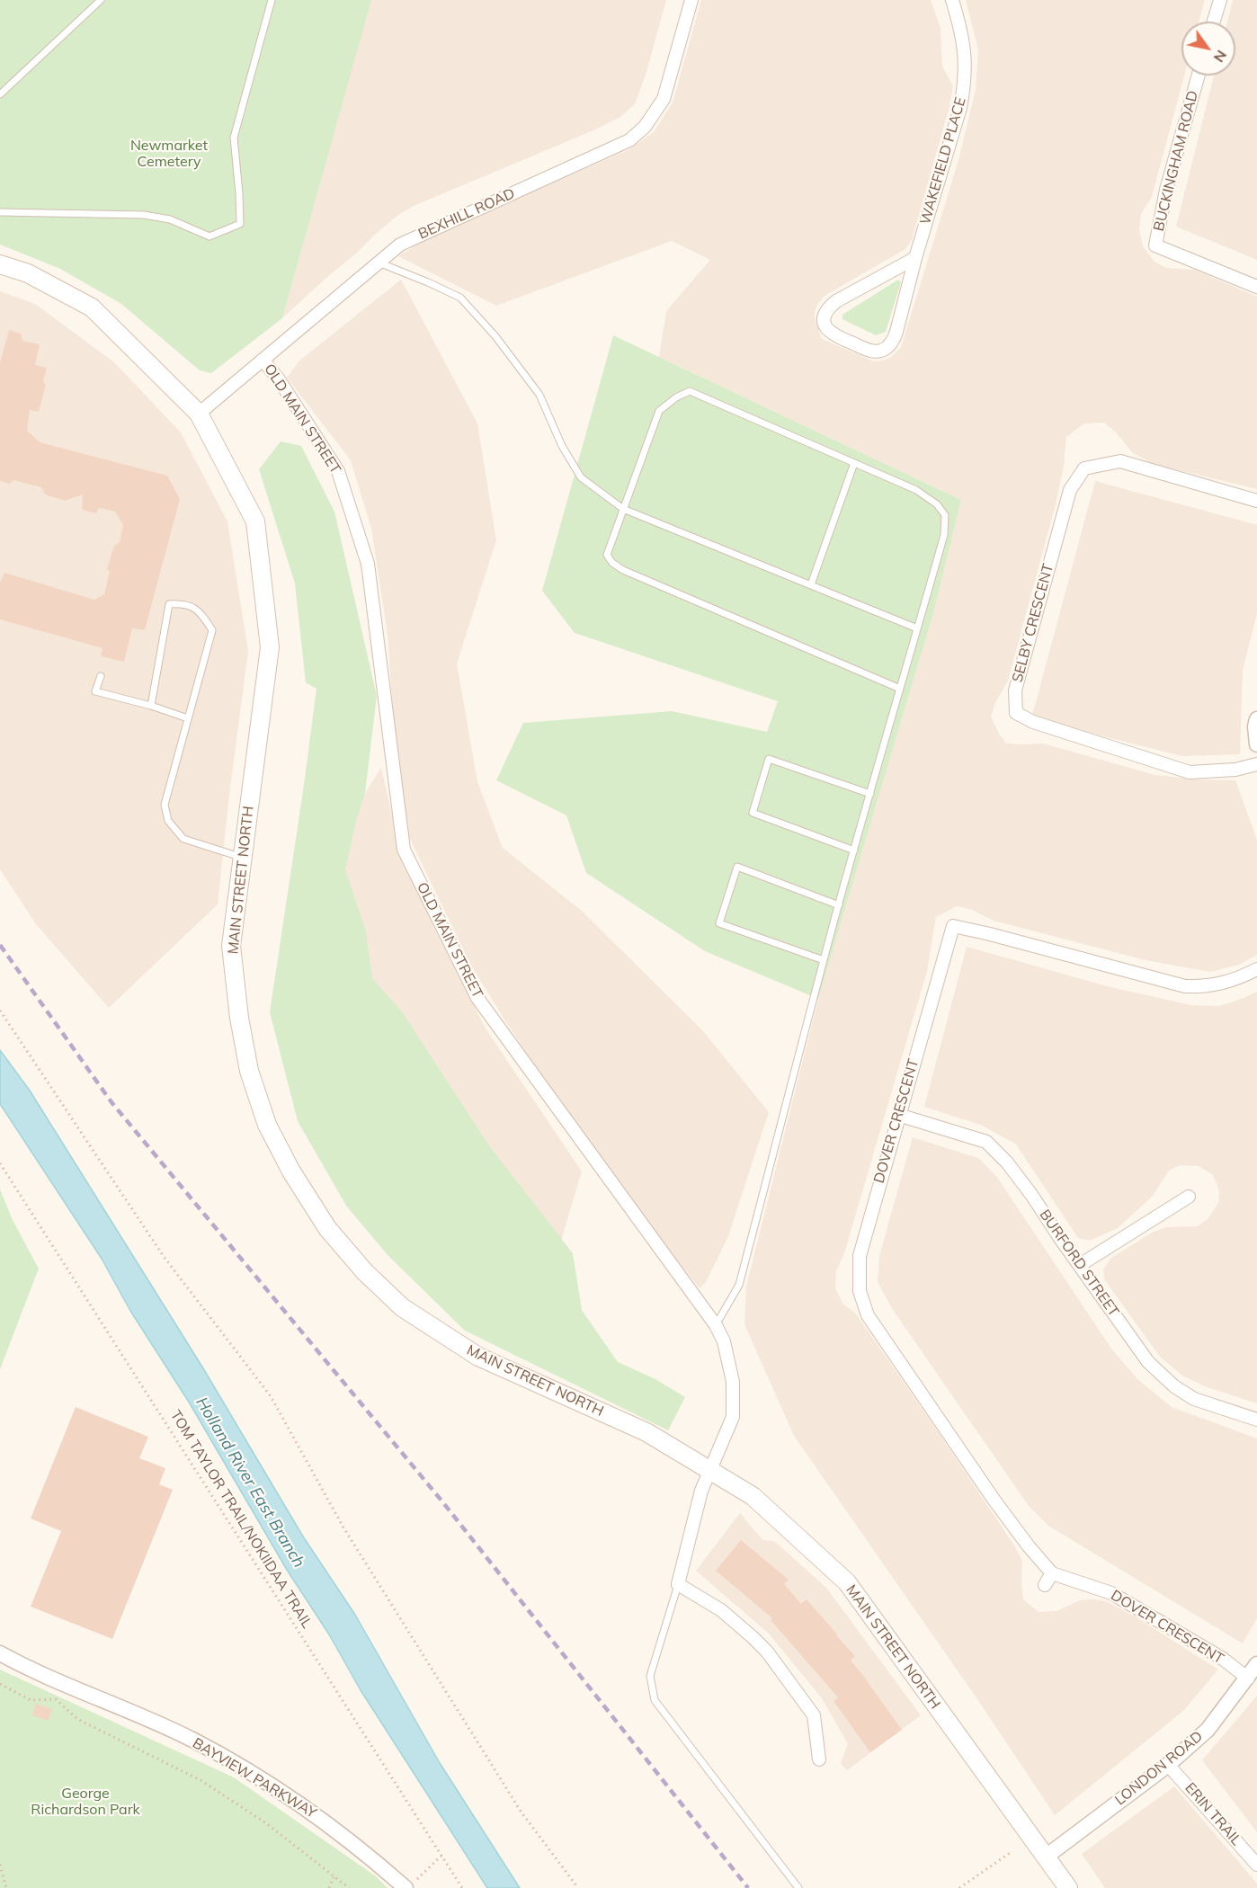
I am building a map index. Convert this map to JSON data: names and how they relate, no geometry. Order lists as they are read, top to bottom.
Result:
{
  "streets": {
    "main road": ["MAIN STREET NORTH"],
    "street": [
      "WAKEFIELD PLACE",
      "BUCKINGHAM ROAD",
      "BEXHILL ROAD",
      "OLD MAIN STREET",
      "SELBY CRESCENT",
      "DOVER CRESCENT",
      "BURFORD STREET",
      "LONDON ROAD",
      "BAYVIEW PARKWAY",
      "ERIN TRAIL"
    ],
    "path": ["TOM TAYLOR TRAIL/NOKIIDAA TRAIL"]
  },
  "crossings": [
    ["BEXHILL ROAD", "OLD MAIN STREET"],
    ["BEXHILL ROAD", "MAIN STREET NORTH"],
    ["OLD MAIN STREET", "MAIN STREET NORTH"],
    ["MAIN STREET NORTH", "LONDON ROAD"],
    ["DOVER CRESCENT", "BURFORD STREET"],
    ["DOVER CRESCENT", "LONDON ROAD"],
    ["LONDON ROAD", "ERIN TRAIL"]
  ],
  "water": ["Holland River East Branch"],
  "parks": ["Newmarket Cemetery", "George Richardson Park"],
  "north": "bottom right"
}
